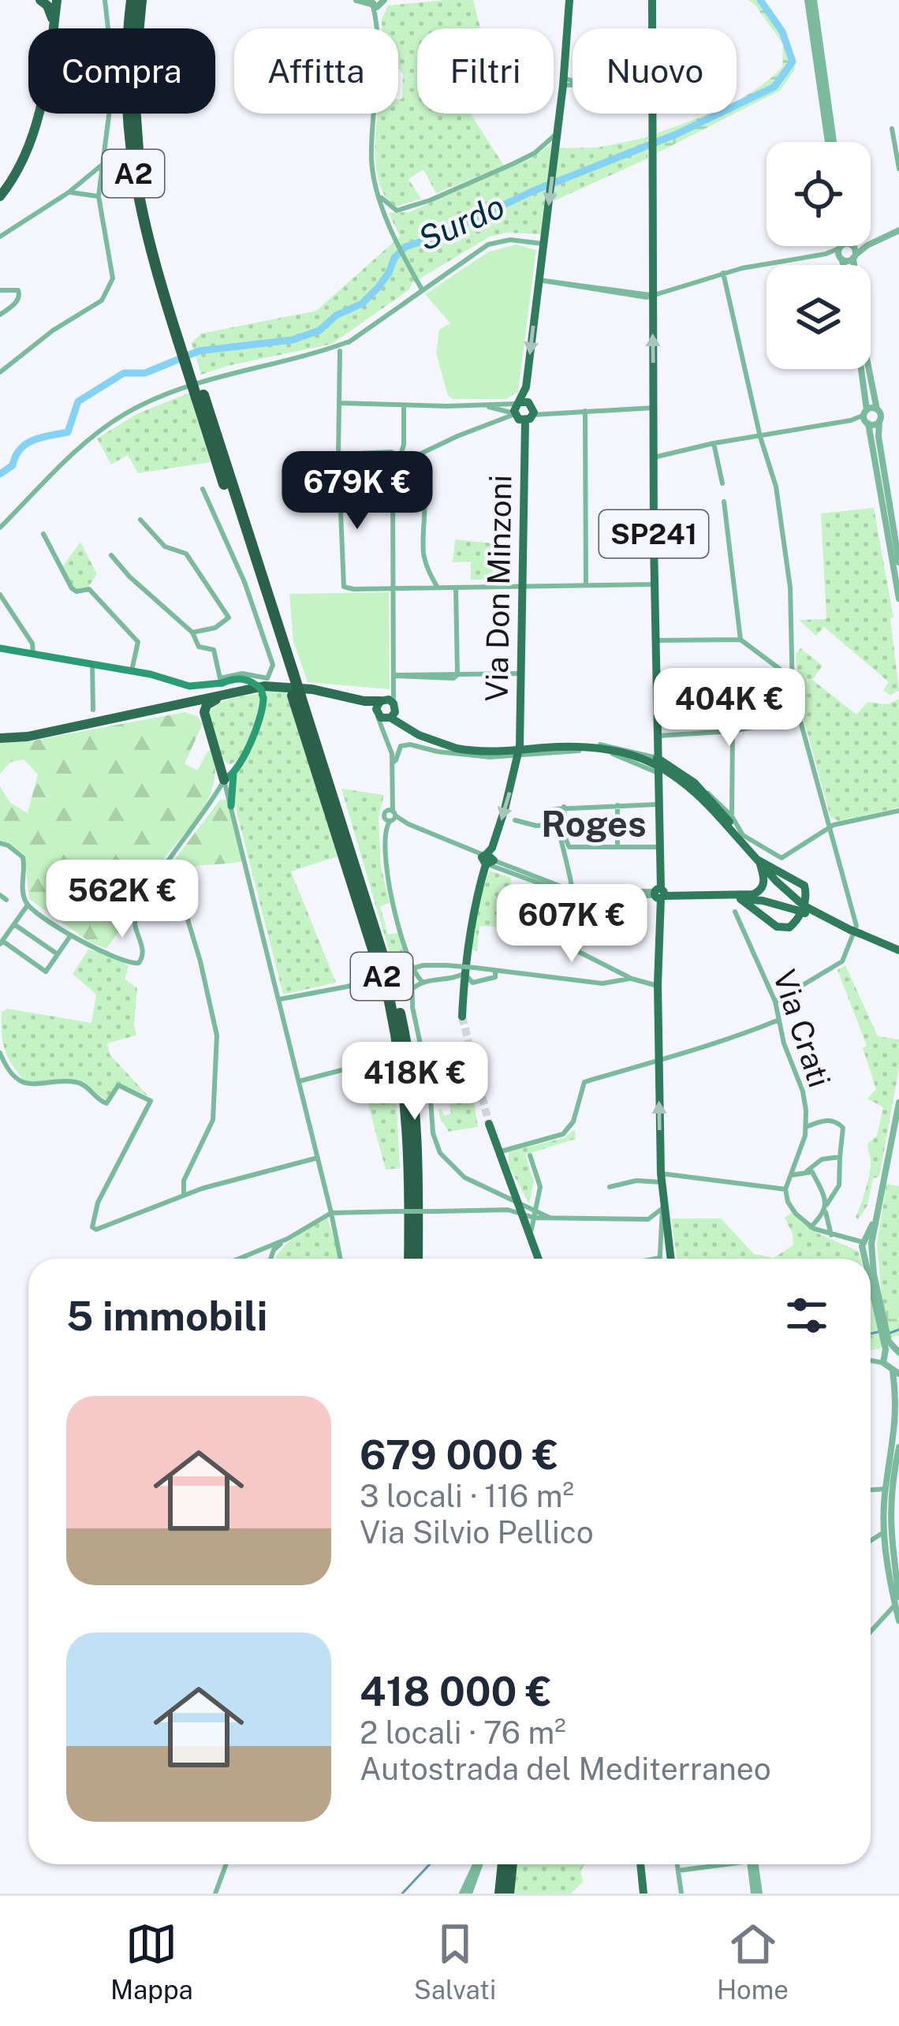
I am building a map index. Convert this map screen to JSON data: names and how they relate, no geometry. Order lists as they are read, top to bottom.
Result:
{
  "streets": {
    "highway": ["A2"],
    "main road": ["SP241", "Via Don Minzoni"],
    "street": ["Via Crati"]
  },
  "districts": ["Roges"],
  "water": ["Surdo"],
  "page": {
    "chip": [
      "Compra",
      "Affitta",
      "Filtri",
      "Nuovo"
    ],
    "price": [
      "679K €",
      "404K €",
      "562K €",
      "607K €",
      "418K €"
    ],
    "heading": "5 immobili",
    "list": [
      {
        "name": "679 000 €",
        "note": "3 locali · 116 m² · Via Silvio Pellico"
      },
      {
        "name": "418 000 €",
        "note": "2 locali · 76 m² · Autostrada del Mediterraneo"
      }
    ],
    "tabs": ["Mappa", "Salvati", "Home"]
  }
}
